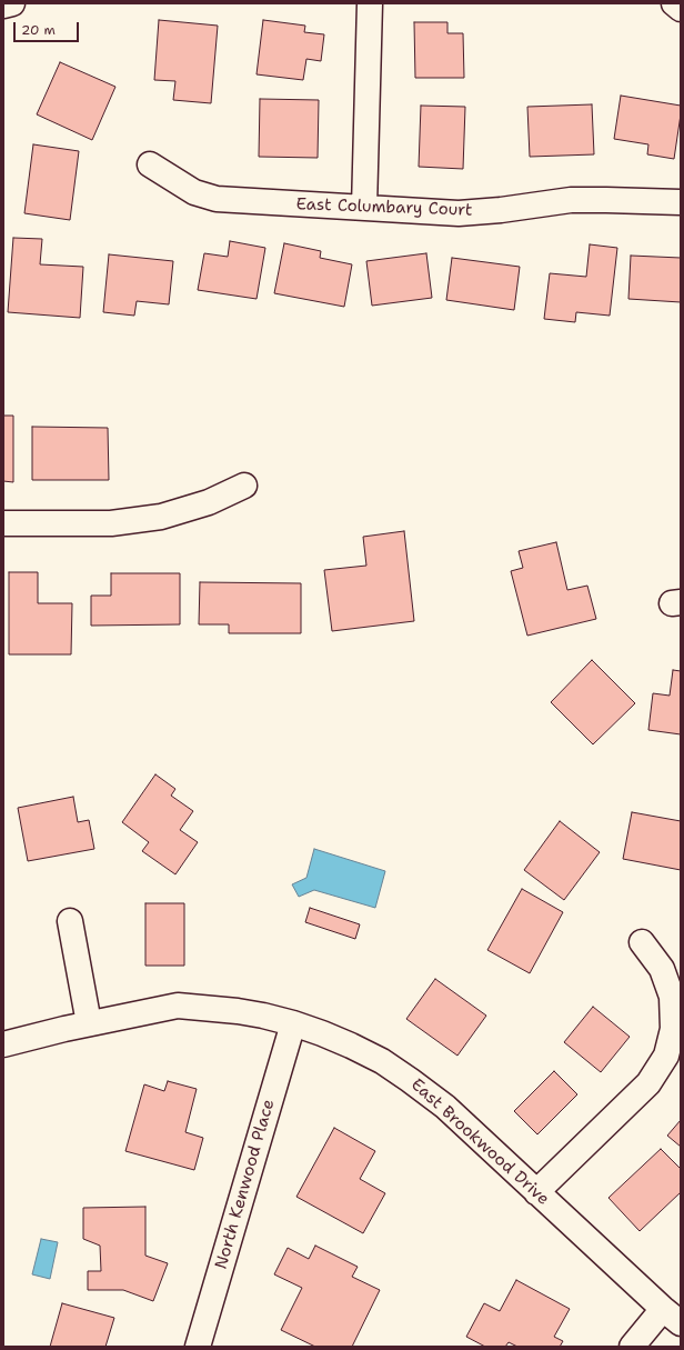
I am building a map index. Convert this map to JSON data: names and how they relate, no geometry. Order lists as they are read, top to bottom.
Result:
{
  "streets": {
    "street": ["East Columbary Court", "East Brookwood Drive", "North Kenwood Place"]
  },
  "crossings": [
    ["East Brookwood Drive", "North Kenwood Place"]
  ],
  "scale_bar": "20 m"
}
